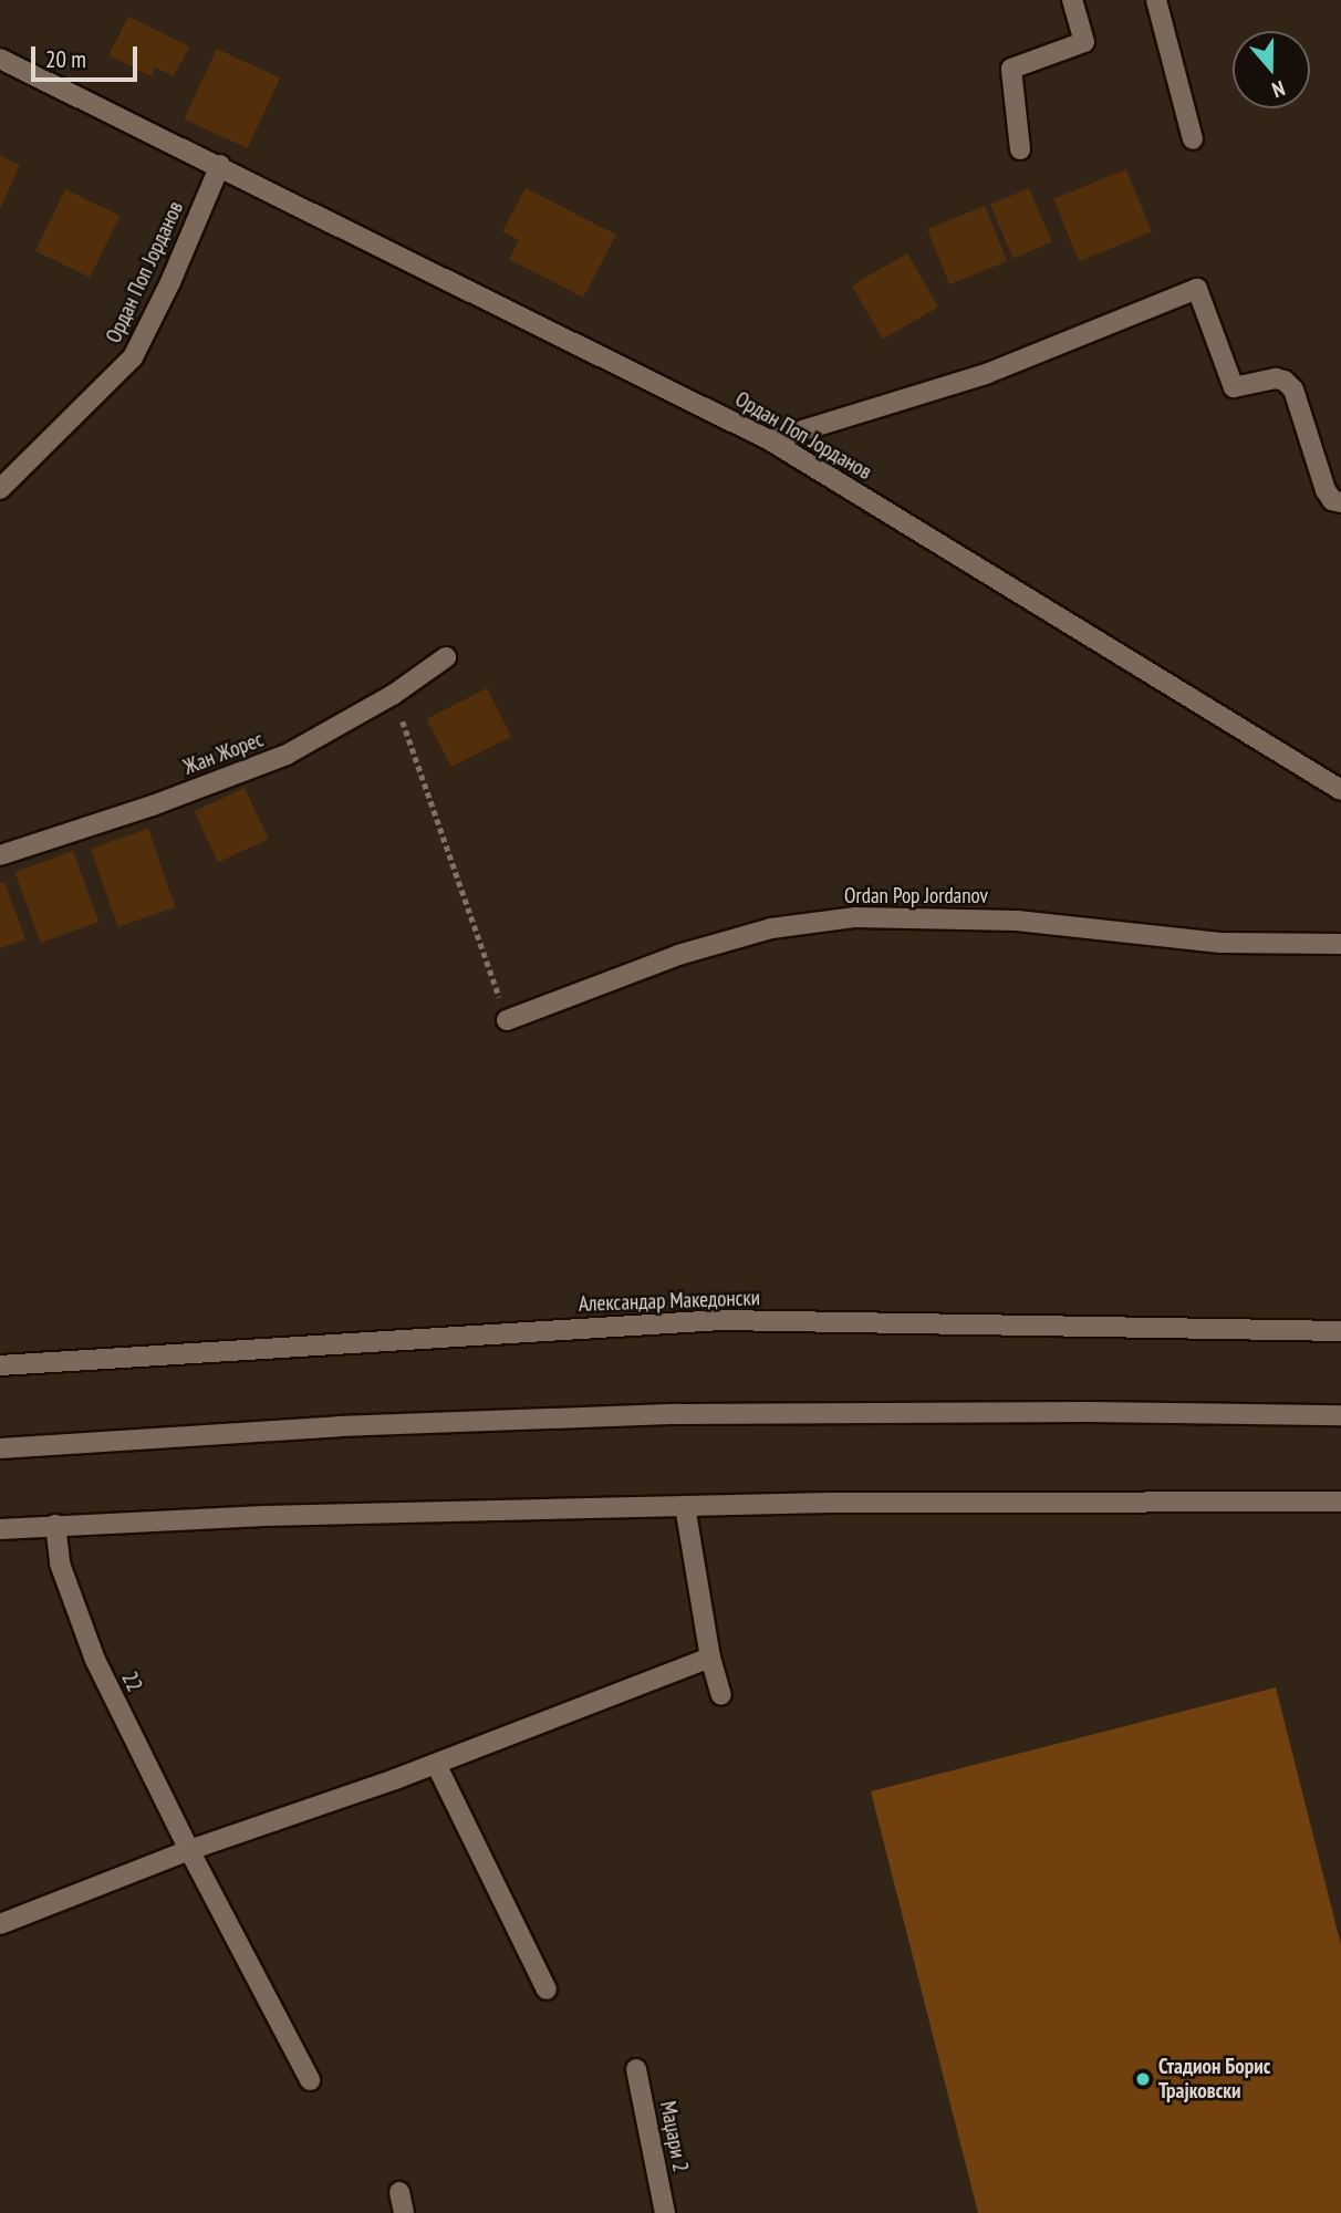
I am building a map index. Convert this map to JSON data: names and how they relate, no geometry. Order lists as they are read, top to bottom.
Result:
{
  "streets": {
    "street": [
      "Ордан Поп Јорданов",
      "Жан Жорес",
      "Ordan Pop Jordanov",
      "Александар Македонски",
      "22",
      "Маџари 2"
    ]
  },
  "places": ["Стадион Борис Трајковски"],
  "scale_bar": "20 m",
  "north": "bottom"
}
